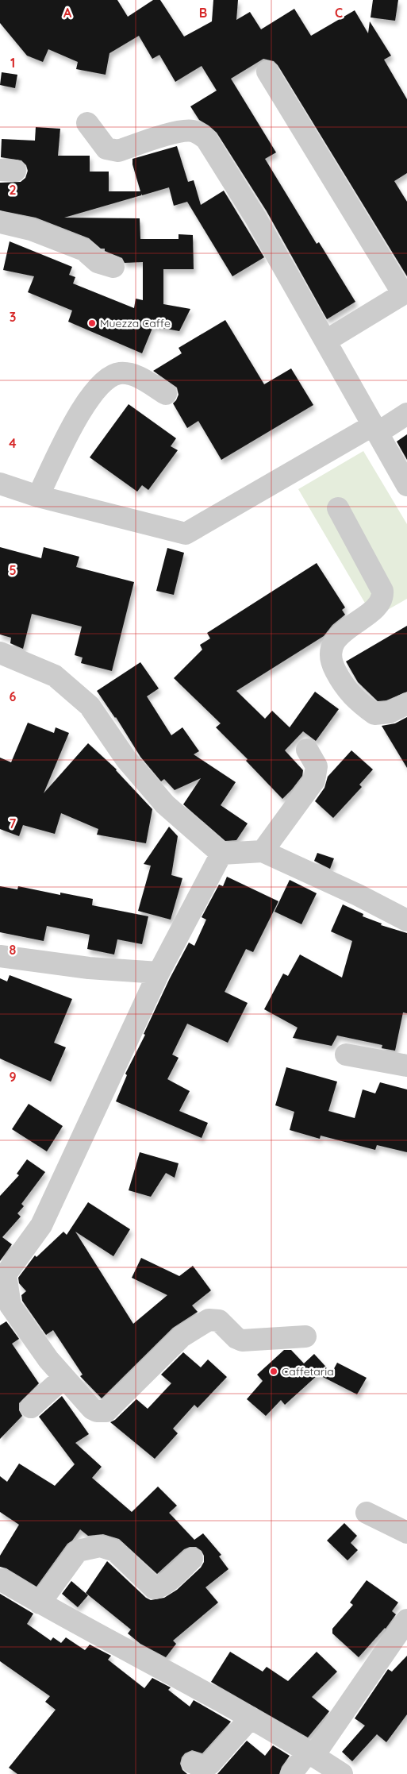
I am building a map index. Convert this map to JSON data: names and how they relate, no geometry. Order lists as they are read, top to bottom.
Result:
{
  "places": ["Muezza Caffe", "Caffetaria"],
  "grid": {
    "columns": ["A", "B", "C"],
    "rows": [
      "1",
      "2",
      "3",
      "4",
      "5",
      "6",
      "7",
      "8",
      "9"
    ]
  }
}
